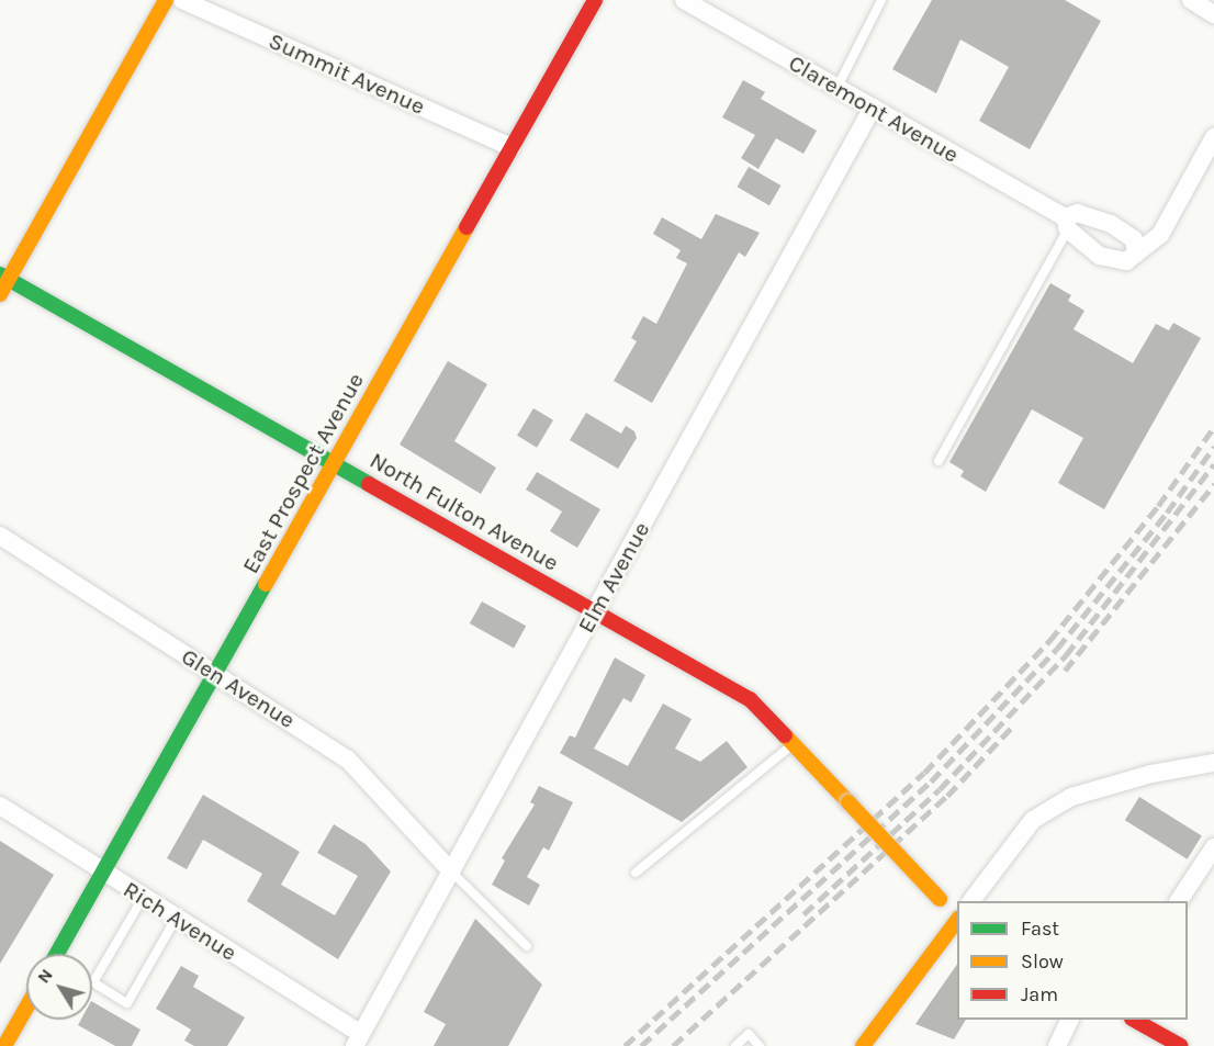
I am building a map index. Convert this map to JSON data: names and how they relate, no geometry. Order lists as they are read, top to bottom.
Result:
{
  "streets": {
    "street": [
      "Summit Avenue",
      "Claremont Avenue",
      "East Prospect Avenue",
      "North Fulton Avenue",
      "Elm Avenue",
      "Glen Avenue",
      "Rich Avenue"
    ]
  },
  "crossings": [
    ["Summit Avenue", "East Prospect Avenue"],
    ["Claremont Avenue", "Elm Avenue"],
    ["East Prospect Avenue", "North Fulton Avenue"],
    ["East Prospect Avenue", "Glen Avenue"],
    ["East Prospect Avenue", "Rich Avenue"],
    ["North Fulton Avenue", "Elm Avenue"],
    ["Elm Avenue", "Glen Avenue"],
    ["Elm Avenue", "Rich Avenue"]
  ],
  "legend": ["Fast", "Slow", "Jam"],
  "north": "top left"
}
